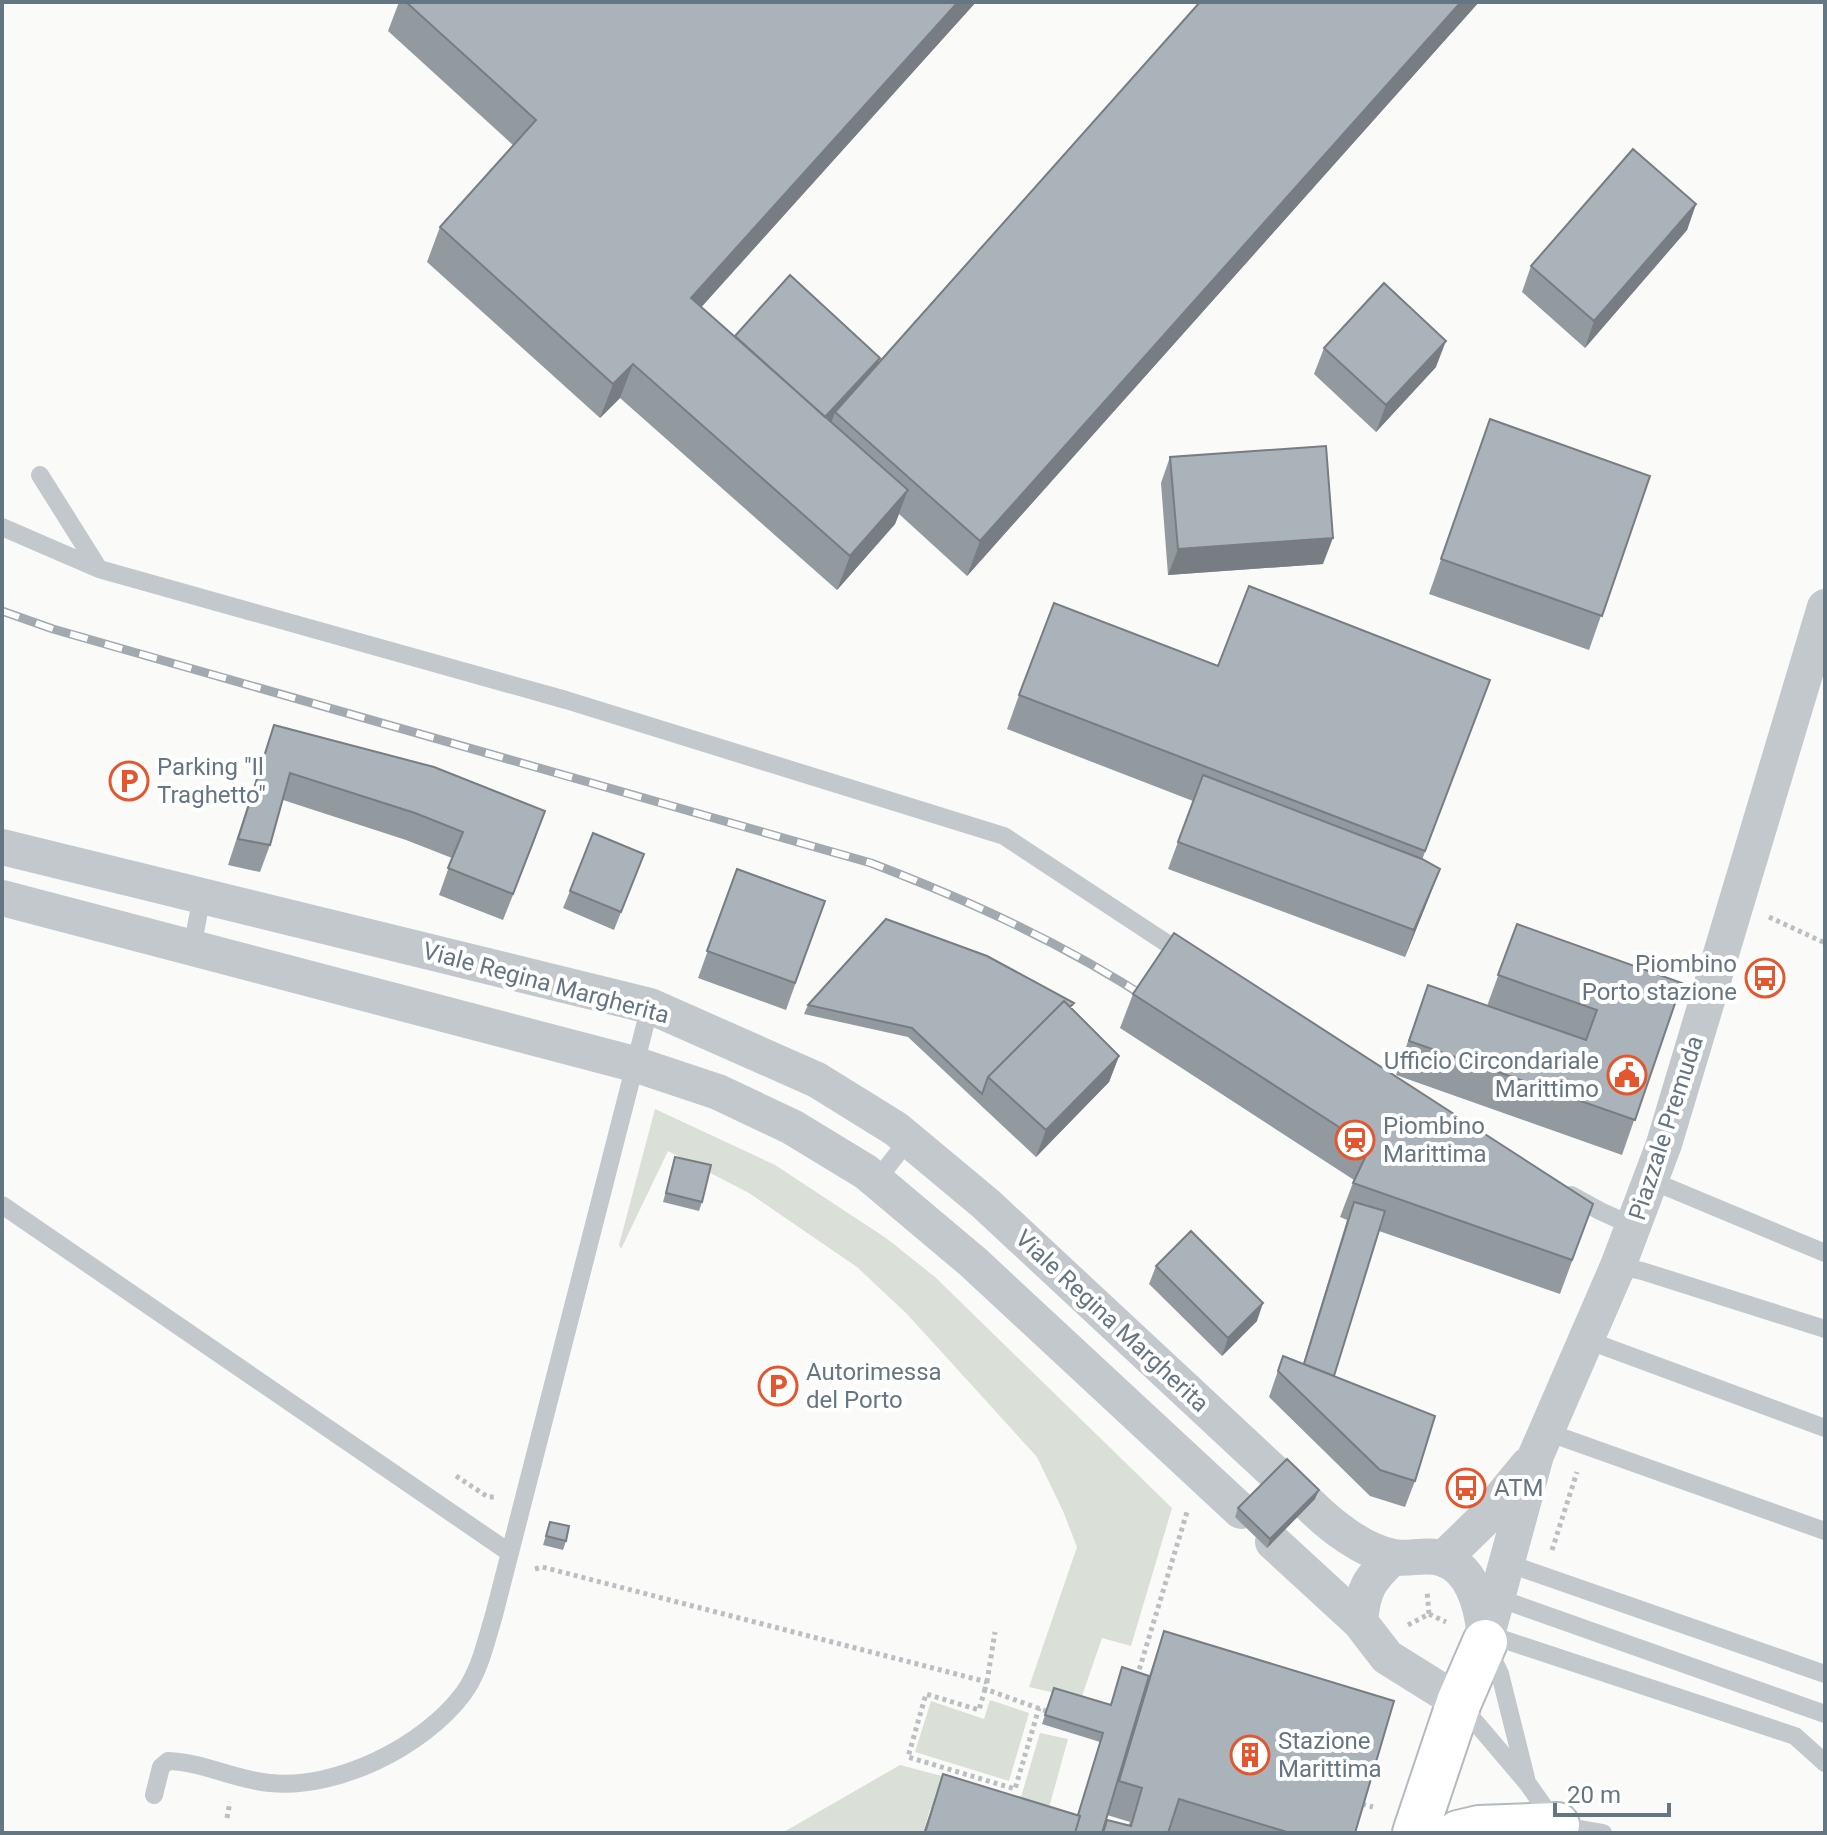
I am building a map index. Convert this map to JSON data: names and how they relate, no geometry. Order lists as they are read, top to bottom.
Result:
{
  "streets": {
    "street": ["Viale Regina Margherita", "Piazzale Premuda"]
  },
  "places": {
    "parking": ["Parking \"Il Traghetto\"", "Autorimessa del Porto"],
    "bus stop": ["Piombino Porto stazione", "ATM"],
    "public building": ["Ufficio Circondariale Marittimo"],
    "station": ["Piombino Marittima"],
    "building": ["Stazione Marittima"]
  },
  "scale_bar": "20 m"
}
